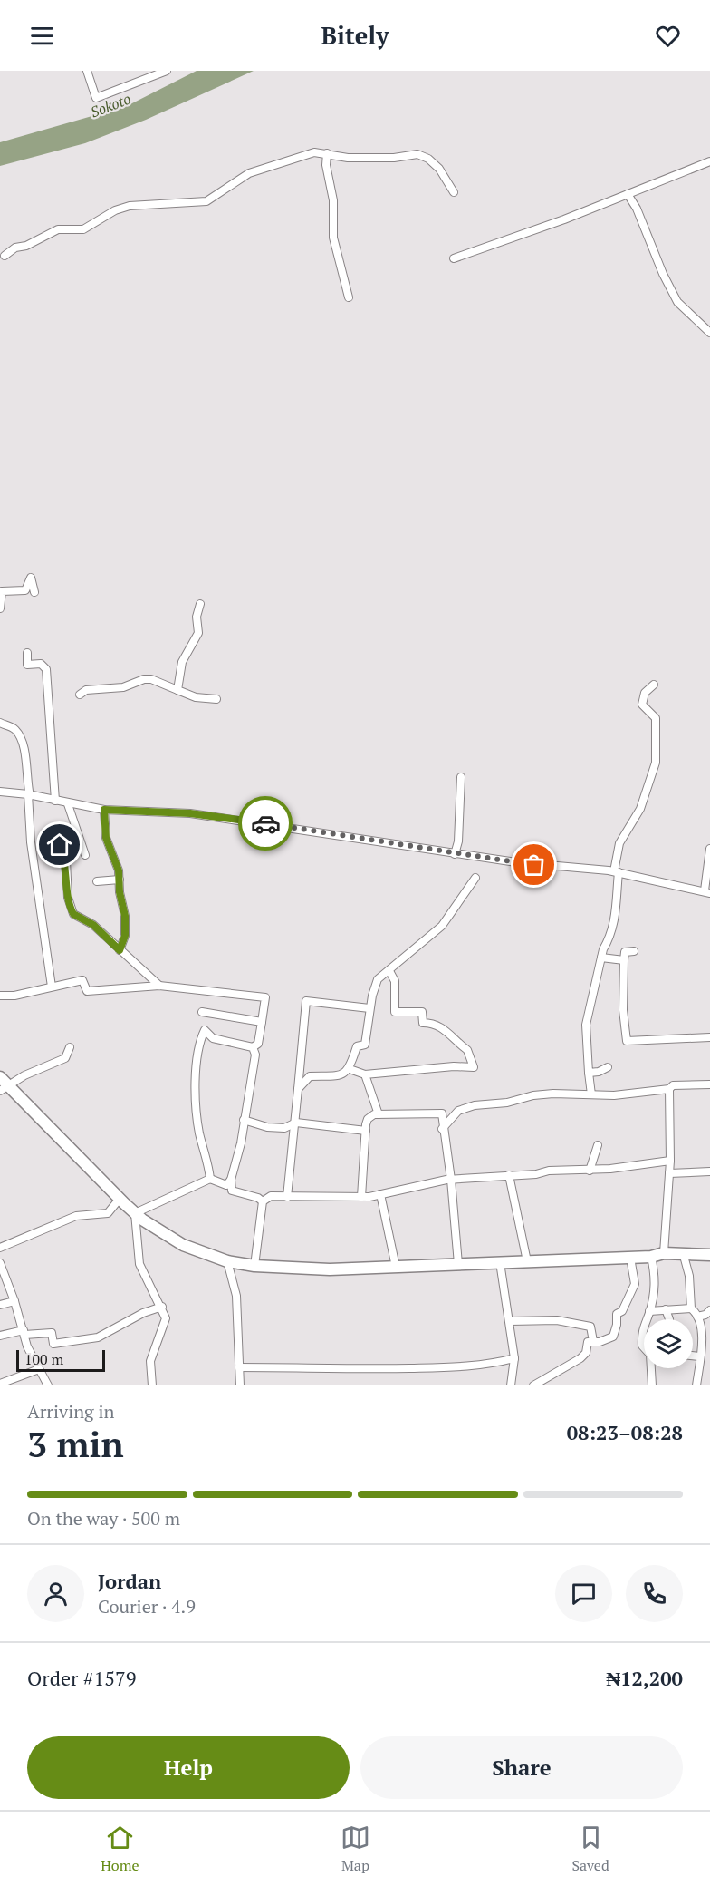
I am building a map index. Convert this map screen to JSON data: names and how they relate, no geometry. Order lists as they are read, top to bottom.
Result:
{
  "water": ["Sokoto"],
  "scale_bar": "100 m",
  "page": {
    "header": "Bitely",
    "scale": "100 m",
    "heading": ["3 min", "Arriving in", "08:23–08:28"],
    "panel": [
      "Jordan",
      "Courier · 4.9",
      "Order #1579",
      "₦12,200"
    ],
    "bar": "On the way · 500 m",
    "buttons": ["Help", "Share"],
    "tabs": ["Home", "Map", "Saved"]
  }
}
